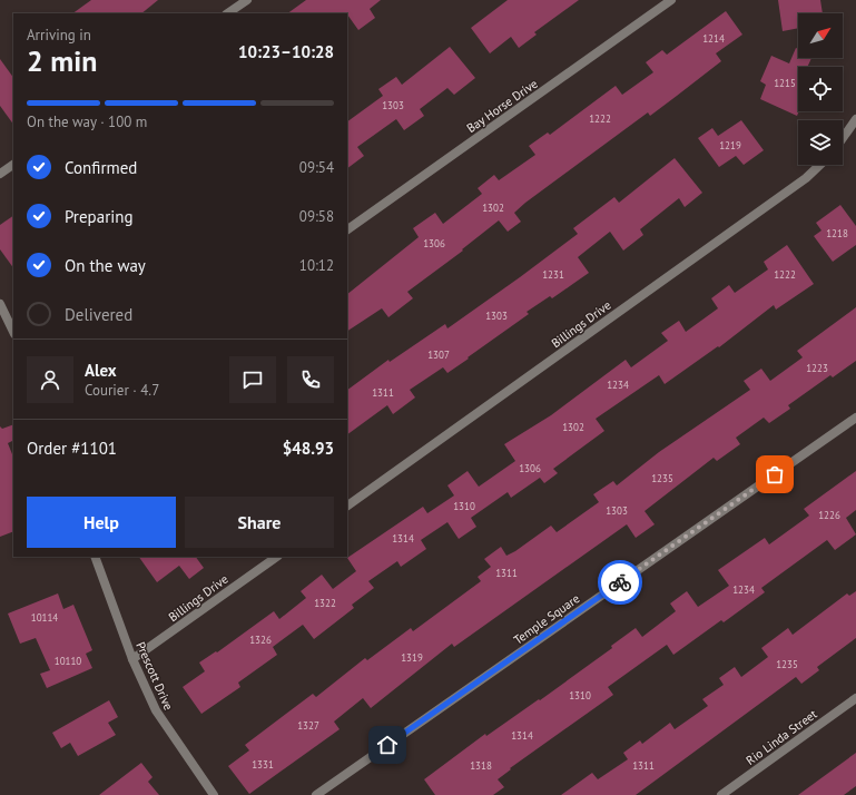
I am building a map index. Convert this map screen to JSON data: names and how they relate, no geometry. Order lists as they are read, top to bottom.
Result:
{
  "streets": {
    "street": [
      "Bay Horse Drive",
      "Billings Drive",
      "Temple Square",
      "Prescott Drive",
      "Rio Linda Street"
    ]
  },
  "crossings": [
    ["Billings Drive", "Prescott Drive"]
  ],
  "house_numbers": [
    "1214",
    "1215",
    "1303",
    "1222",
    "1219",
    "1302",
    "1218",
    "1306",
    "1231",
    "1222",
    "1303",
    "1307",
    "1223",
    "1234",
    "1311",
    "1302",
    "1306",
    "1235",
    "1310",
    "1303",
    "1226",
    "1314",
    "1311",
    "1234",
    "1322",
    "10114",
    "1326",
    "1319",
    "10110",
    "1235",
    "1310",
    "1327",
    "1314",
    "1331",
    "1318",
    "1311"
  ],
  "north": "top right",
  "page": {
    "heading": ["2 min", "Arriving in", "10:23–10:28"],
    "panel": [
      "Alex",
      "Courier · 4.7",
      "Order #1101",
      "$48.93"
    ],
    "bar": "On the way · 100 m",
    "list": [
      ["Confirmed", "09:54"],
      ["Preparing", "09:58"],
      ["On the way", "10:12"],
      "Delivered"
    ],
    "buttons": ["Help", "Share"]
  }
}
